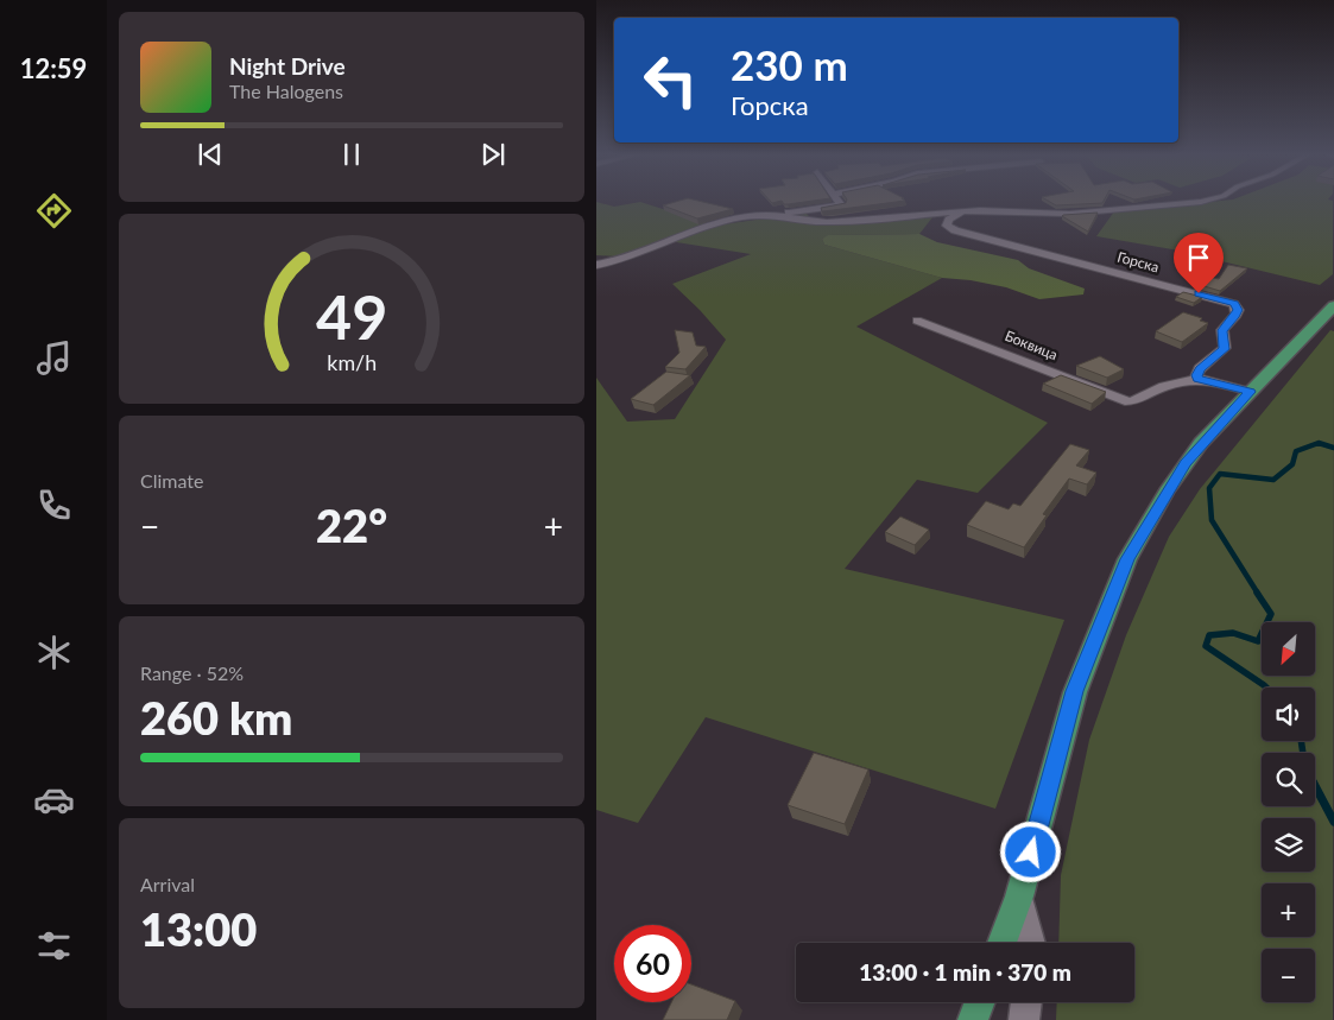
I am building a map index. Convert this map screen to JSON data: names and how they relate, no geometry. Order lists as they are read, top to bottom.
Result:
{
  "streets": {
    "street": ["Горска", "Боквица"]
  },
  "crossings": [
    ["Горска", "Боквица"]
  ],
  "north": "bottom left",
  "page": {
    "tabs": "12:59",
    "turn": ["230 m", "Горска"],
    "song": ["Night Drive", "The Halogens"],
    "tile": [
      "Climate",
      ["Range · 52%", "260 km"],
      ["Arrival", "13:00"]
    ],
    "heat": ["−", "22°", "+"],
    "map_buttons": ["+", "−"],
    "limit": "60",
    "trip": "13:00 · 1 min · 370 m",
    "gauge": ["49", "km/h"]
  }
}
